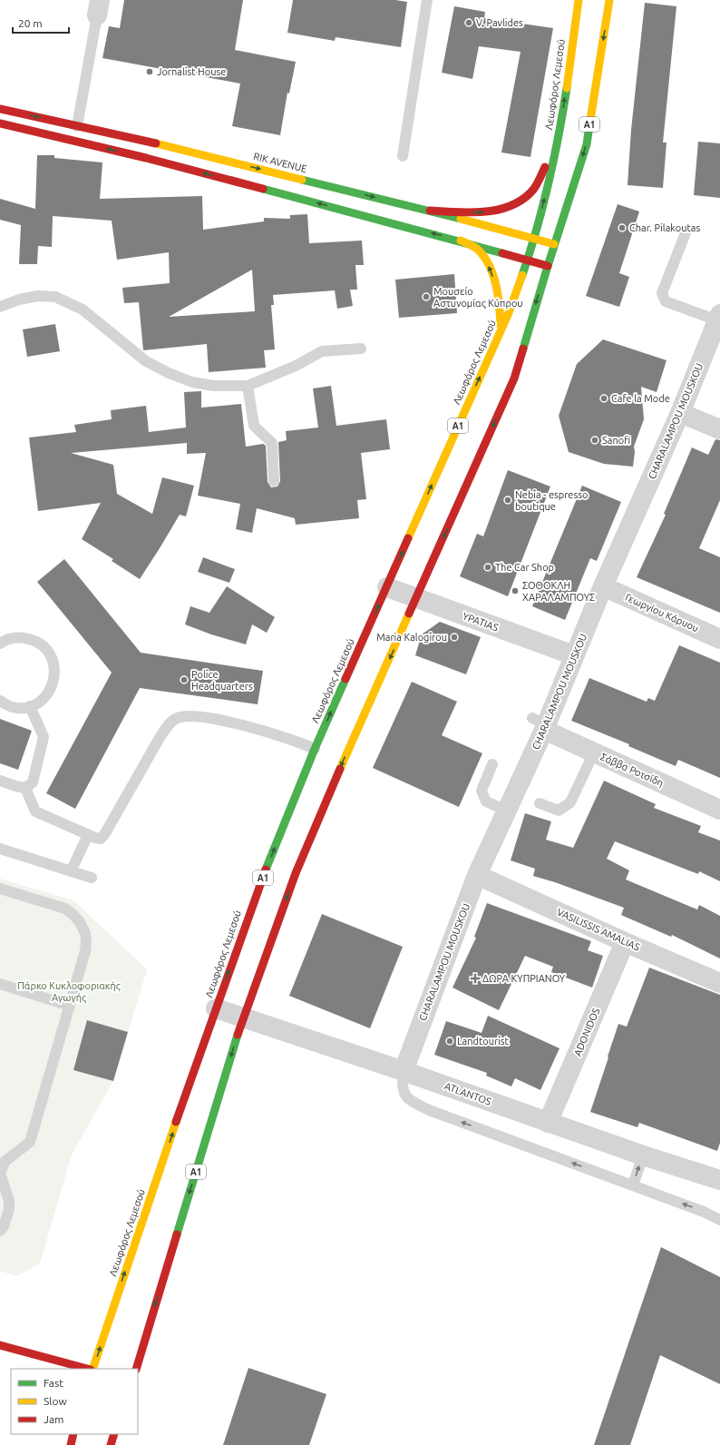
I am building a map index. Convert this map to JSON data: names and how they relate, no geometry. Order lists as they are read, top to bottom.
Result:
{
  "streets": {
    "main road": ["Λεωφόρος Λεμεσού", "A1", "RIK AVENUE"],
    "street": [
      "CHARALAMPOU MOUSKOU",
      "Γεωργίου Κάρυου",
      "YPATIAS",
      "Σάββα Ροτσίδη",
      "VASILISSIS AMALIAS",
      "ADONIDOS",
      "ATLANTOS"
    ]
  },
  "crossings": [
    ["Λεωφόρος Λεμεσού", "RIK AVENUE"],
    ["Λεωφόρος Λεμεσού", "YPATIAS"],
    ["Λεωφόρος Λεμεσού", "ATLANTOS"],
    ["A1", "RIK AVENUE"],
    ["A1", "YPATIAS"],
    ["A1", "ATLANTOS"],
    ["CHARALAMPOU MOUSKOU", "Γεωργίου Κάρυου"],
    ["CHARALAMPOU MOUSKOU", "YPATIAS"],
    ["CHARALAMPOU MOUSKOU", "Σάββα Ροτσίδη"],
    ["CHARALAMPOU MOUSKOU", "VASILISSIS AMALIAS"],
    ["CHARALAMPOU MOUSKOU", "ATLANTOS"],
    ["VASILISSIS AMALIAS", "ADONIDOS"],
    ["ADONIDOS", "ATLANTOS"]
  ],
  "parks": ["Πάρκο Κυκλοφοριακής Αγωγής"],
  "places": {
    "other": [
      "V. Pavlides",
      "Jornalist House",
      "Char. Pilakoutas",
      "Μουσείο Αστυνομίας Κύπρου",
      "Cafe la Mode",
      "Sanofi",
      "Nebia - espresso boutique",
      "The Car Shop",
      "ΣΟΘΟΚΛΗ ΧΑΡΑΛΑΜΠΟΥΣ",
      "Maria Kalogirou",
      "Police Headquarters",
      "Landtourist"
    ],
    "health": ["ΔΩΡΑ ΚΥΠΡΙΑΝΟΥ"]
  },
  "legend": ["Fast", "Slow", "Jam"],
  "scale_bar": "20 m"
}
